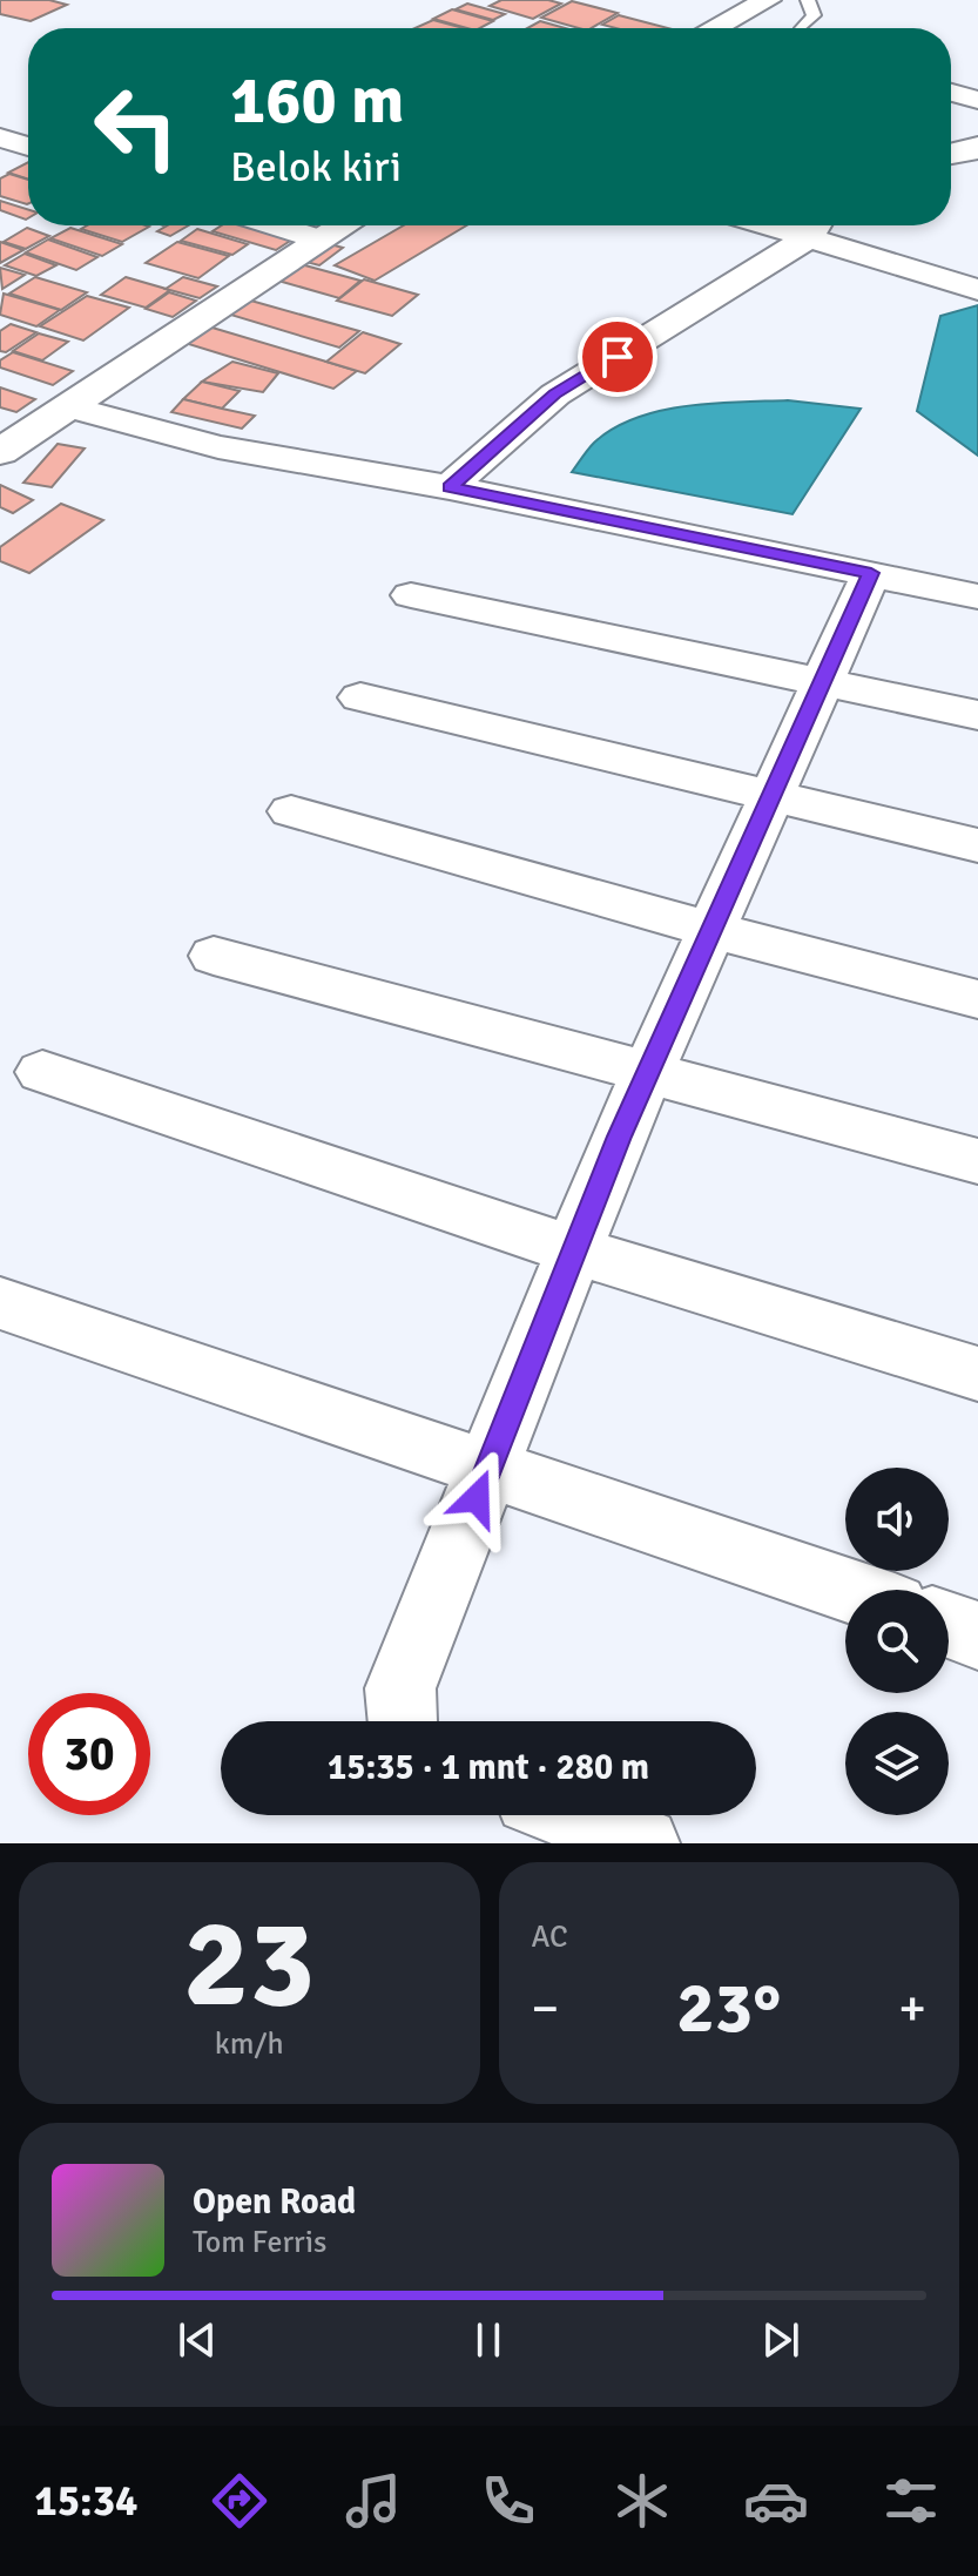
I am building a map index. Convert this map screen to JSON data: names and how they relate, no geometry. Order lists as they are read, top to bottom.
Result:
{
  "page": {
    "turn": ["160 m", "Belok kiri"],
    "limit": "30",
    "trip": "15:35 · 1 mnt · 280 m",
    "tile": [
      ["23", "km/h"],
      "AC"
    ],
    "heat": ["−", "23°", "+"],
    "song": ["Open Road", "Tom Ferris"],
    "tabs": "15:34"
  }
}
